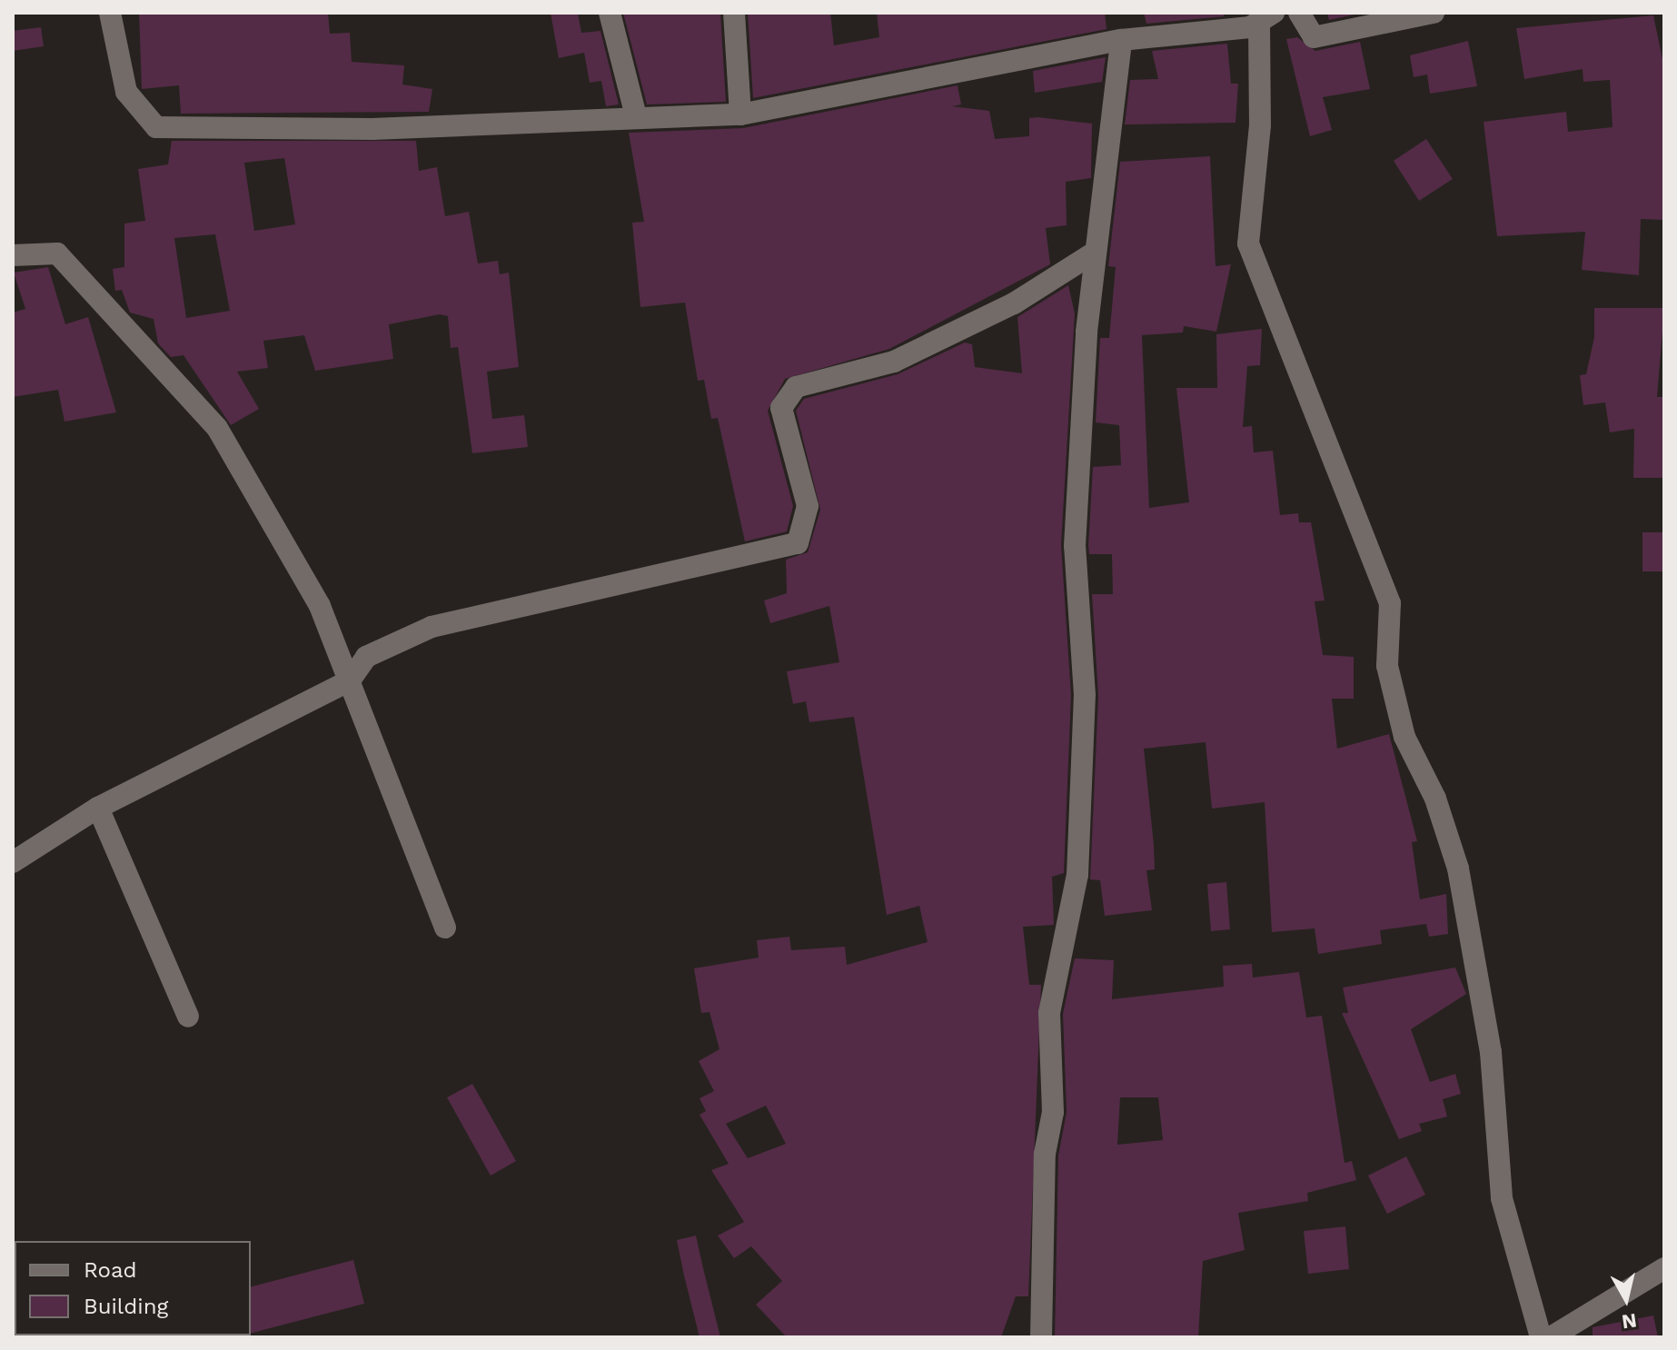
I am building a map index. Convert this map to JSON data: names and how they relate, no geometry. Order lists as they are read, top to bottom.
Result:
{
  "legend": ["Road", "Building"],
  "north": "bottom"
}
